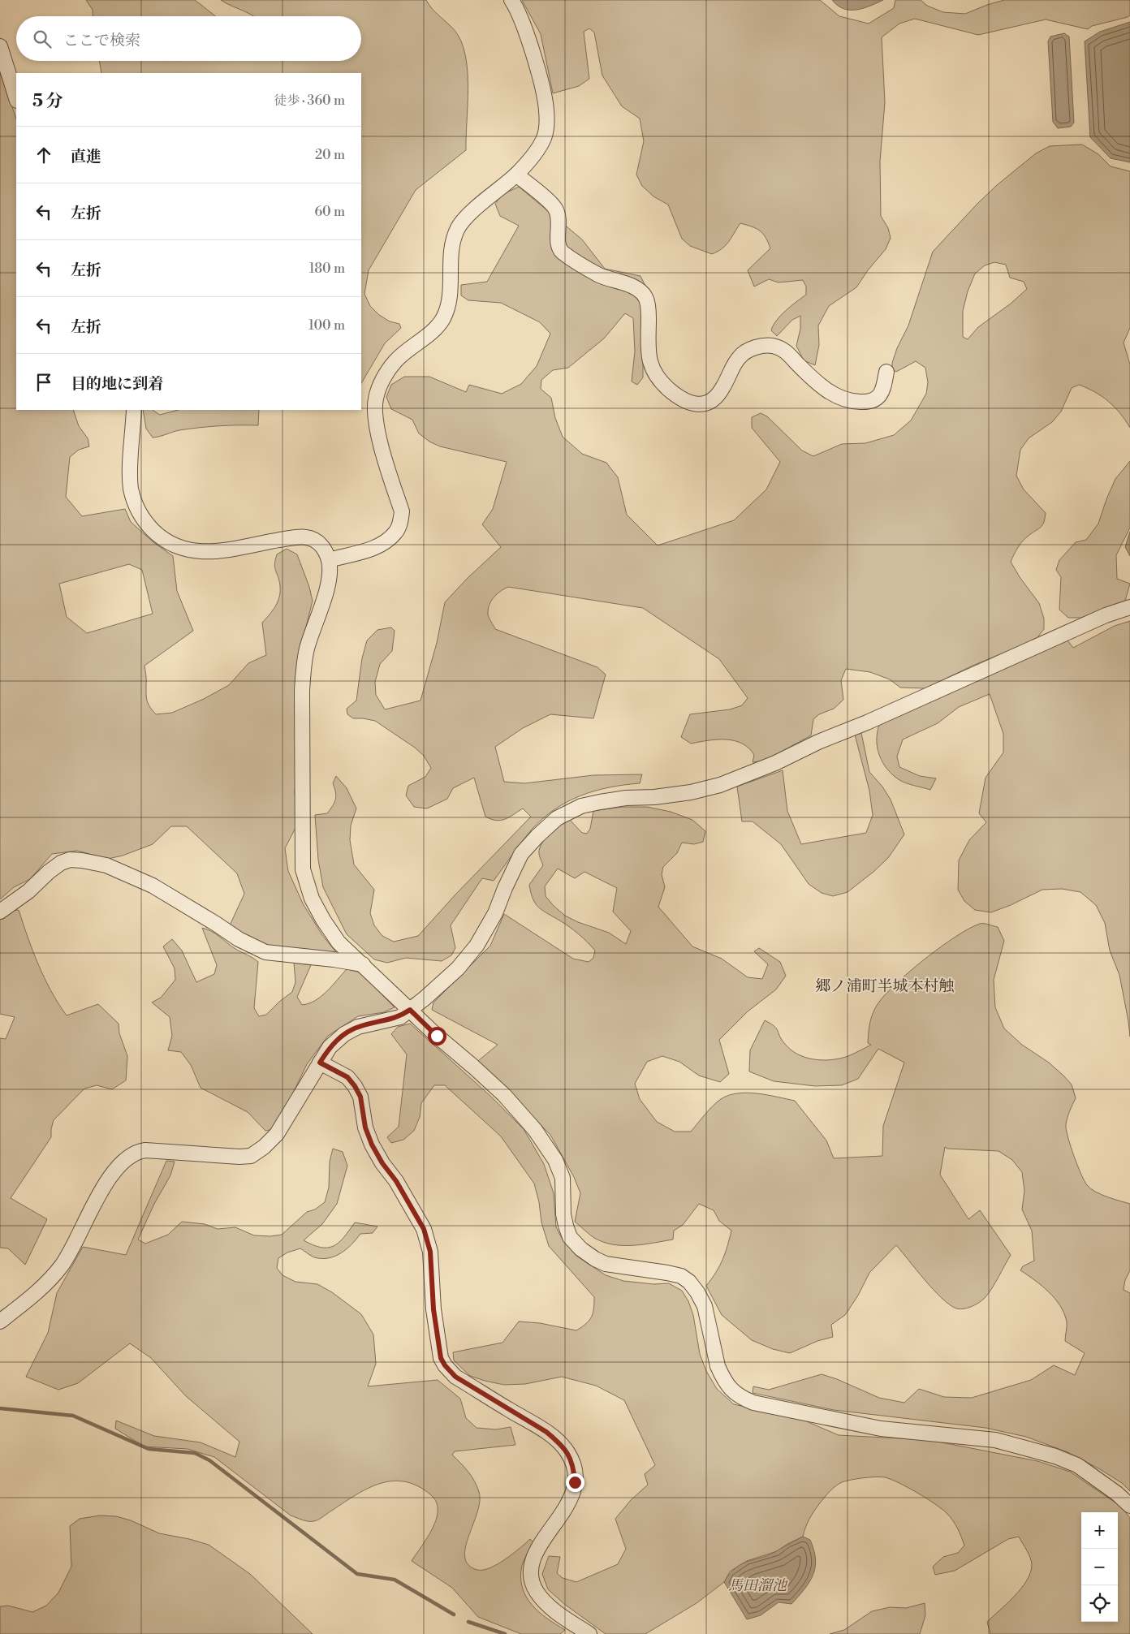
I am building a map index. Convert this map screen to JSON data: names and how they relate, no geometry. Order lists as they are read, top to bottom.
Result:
{
  "districts": ["郷ノ浦町半城本村触"],
  "water": ["馬田溜池"],
  "page": {
    "search": "ここで検索",
    "heading": ["5 分", "徒歩 · 360 m"],
    "list": [
      ["直進", "20 m"],
      ["左折", "60 m"],
      ["左折", "180 m"],
      ["左折", "100 m"],
      "目的地に到着"
    ],
    "map_buttons": ["+", "−"]
  }
}
